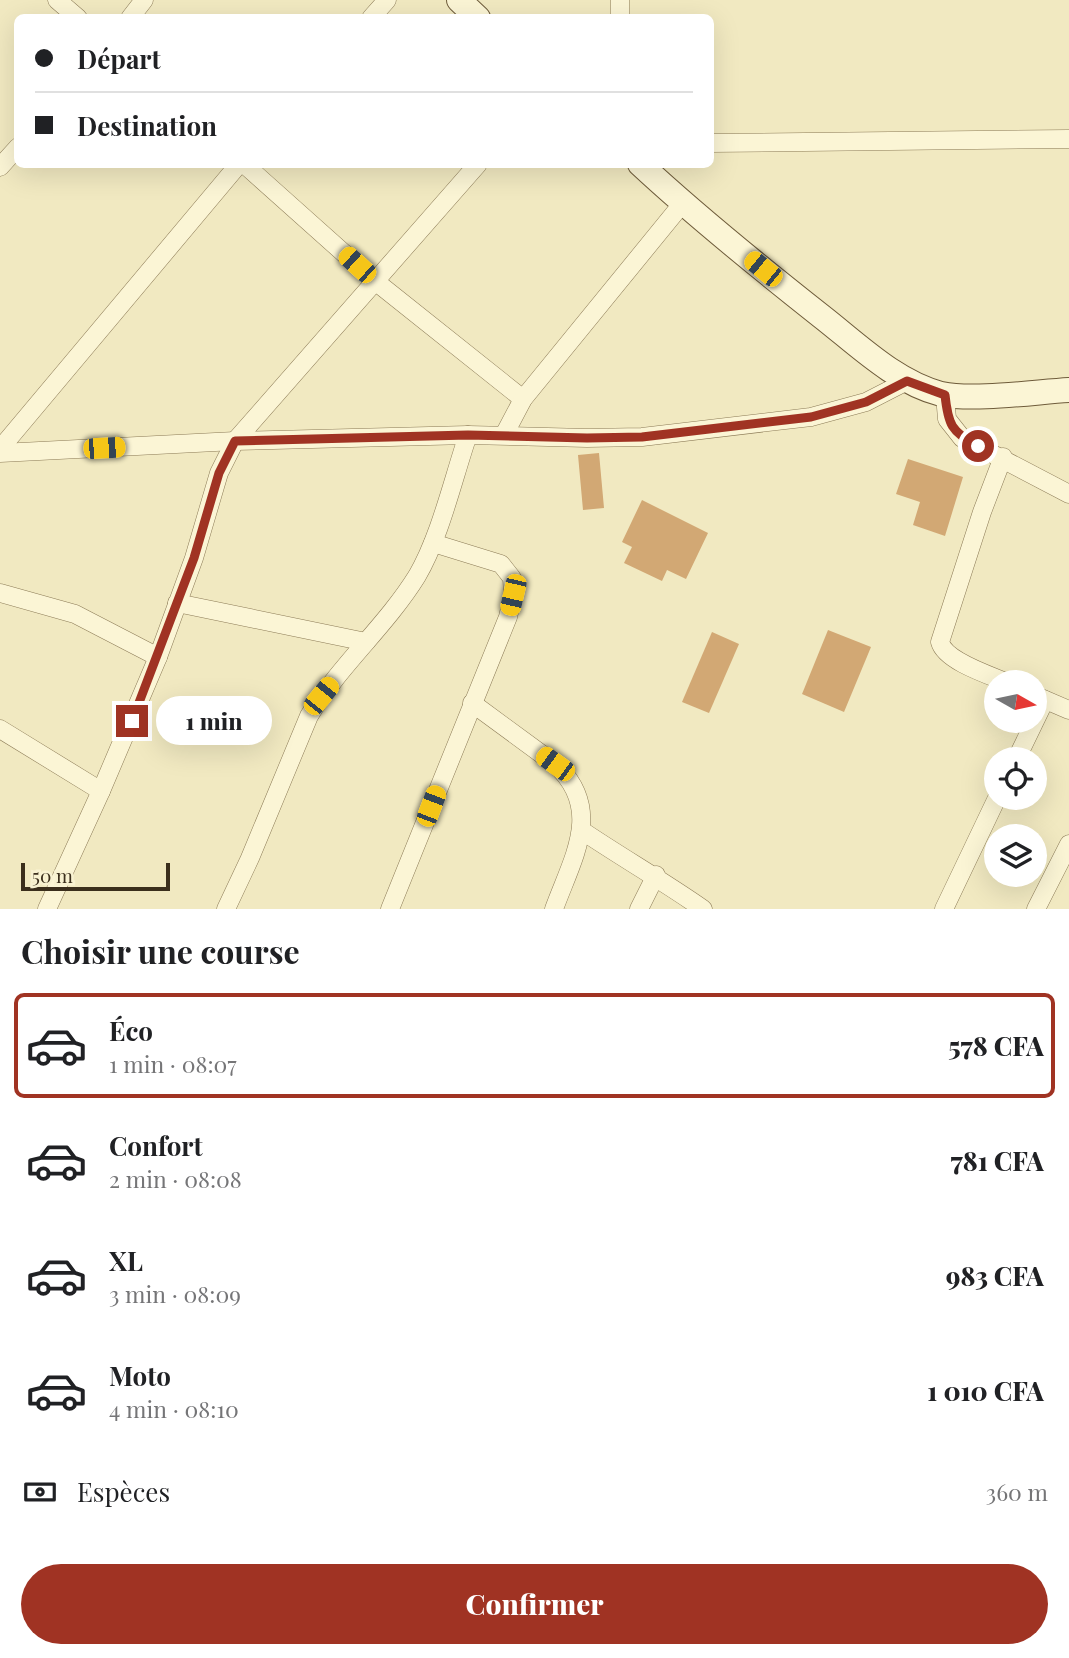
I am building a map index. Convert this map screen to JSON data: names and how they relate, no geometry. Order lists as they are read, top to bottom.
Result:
{
  "scale_bar": "50 m",
  "north": "right",
  "page": {
    "banner": ["Départ", "Destination"],
    "bubble": "1 min",
    "scale": "50 m",
    "heading": "Choisir une course",
    "list": [
      {
        "name": "Éco",
        "note": "1 min · 08:07",
        "value": "578 CFA"
      },
      {
        "name": "Confort",
        "note": "2 min · 08:08",
        "value": "781 CFA"
      },
      {
        "name": "XL",
        "note": "3 min · 08:09",
        "value": "983 CFA"
      },
      {
        "name": "Moto",
        "note": "4 min · 08:10",
        "value": "1 010 CFA"
      }
    ],
    "pay": ["Espèces", "360 m"],
    "buttons": "Confirmer"
  }
}
